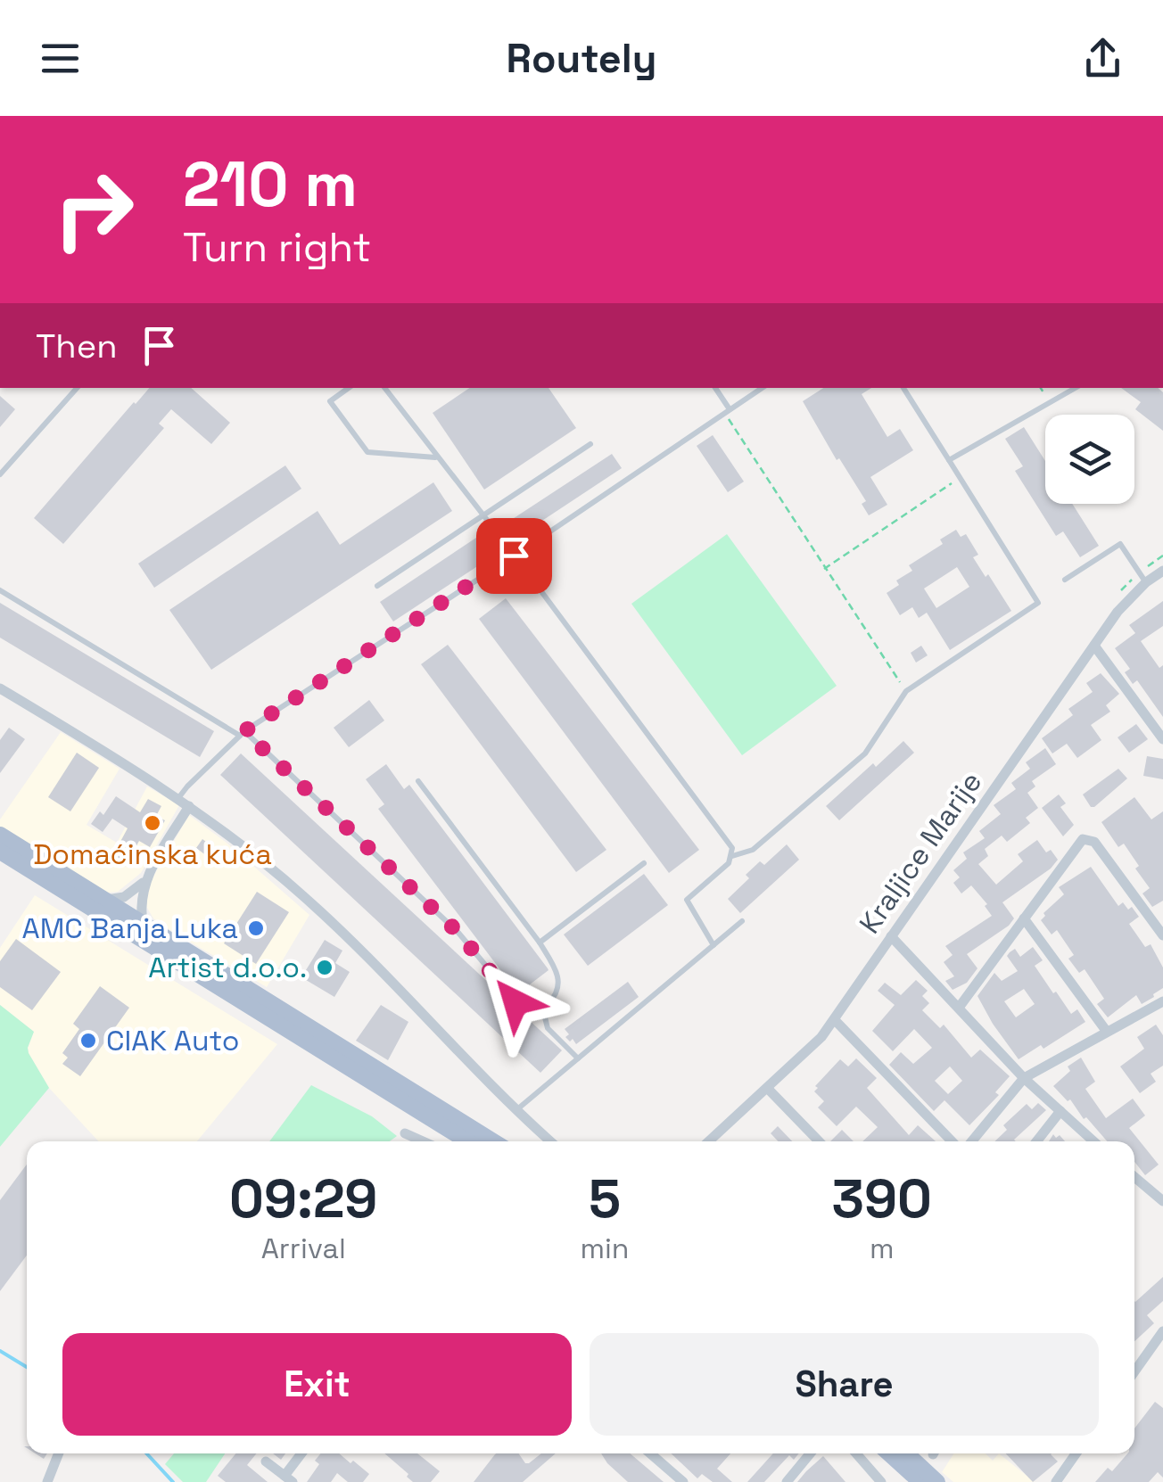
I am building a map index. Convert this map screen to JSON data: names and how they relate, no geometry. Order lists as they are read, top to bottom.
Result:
{
  "streets": {
    "street": ["Kraljice Marije"]
  },
  "places": [
    "Domaćinska kuća",
    "AMC Banja Luka",
    "Artist d.o.o.",
    "CIAK Auto"
  ],
  "page": {
    "header": "Routely",
    "turn": ["210 m", "Turn right"],
    "then": "Then",
    "eta": [
      "09:29",
      "Arrival",
      "5",
      "min",
      "390",
      "m"
    ],
    "buttons": ["Exit", "Share"]
  }
}
